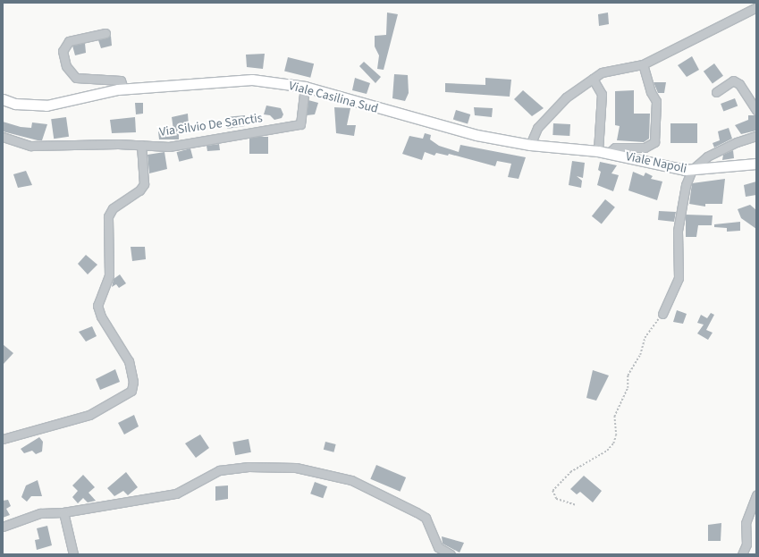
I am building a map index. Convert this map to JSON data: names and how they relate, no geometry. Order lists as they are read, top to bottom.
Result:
{
  "streets": {
    "main road": ["Viale Casilina Sud", "Viale Napoli"],
    "street": ["Via Silvio De Sanctis"]
  },
  "crossings": [
    ["Viale Casilina Sud", "Via Silvio De Sanctis"],
    ["Viale Casilina Sud", "Viale Napoli"]
  ]
}
